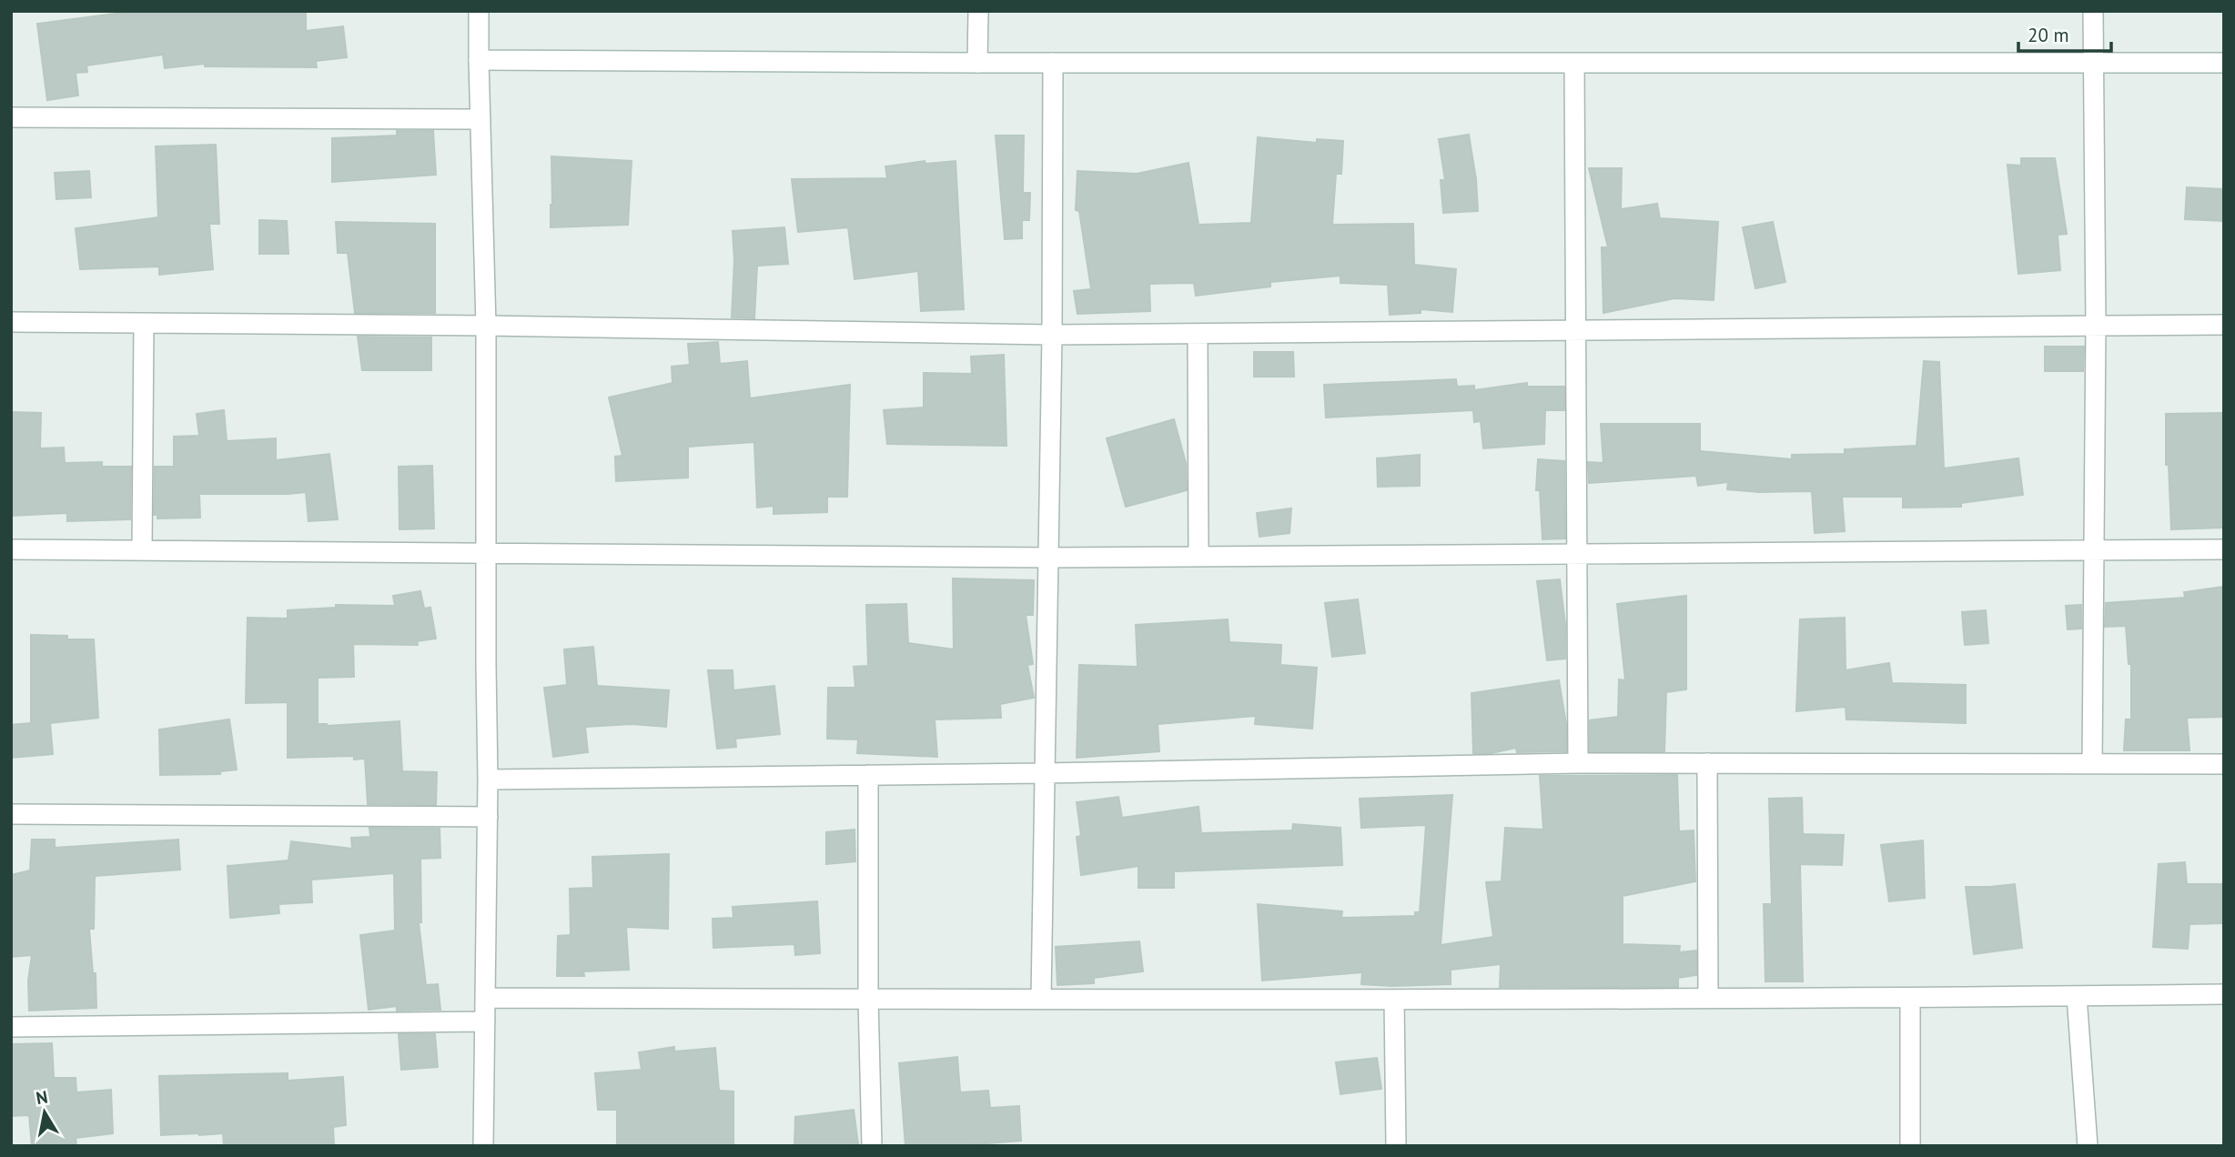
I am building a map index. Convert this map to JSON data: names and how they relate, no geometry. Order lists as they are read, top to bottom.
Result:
{
  "scale_bar": "20 m",
  "north": "top"
}
